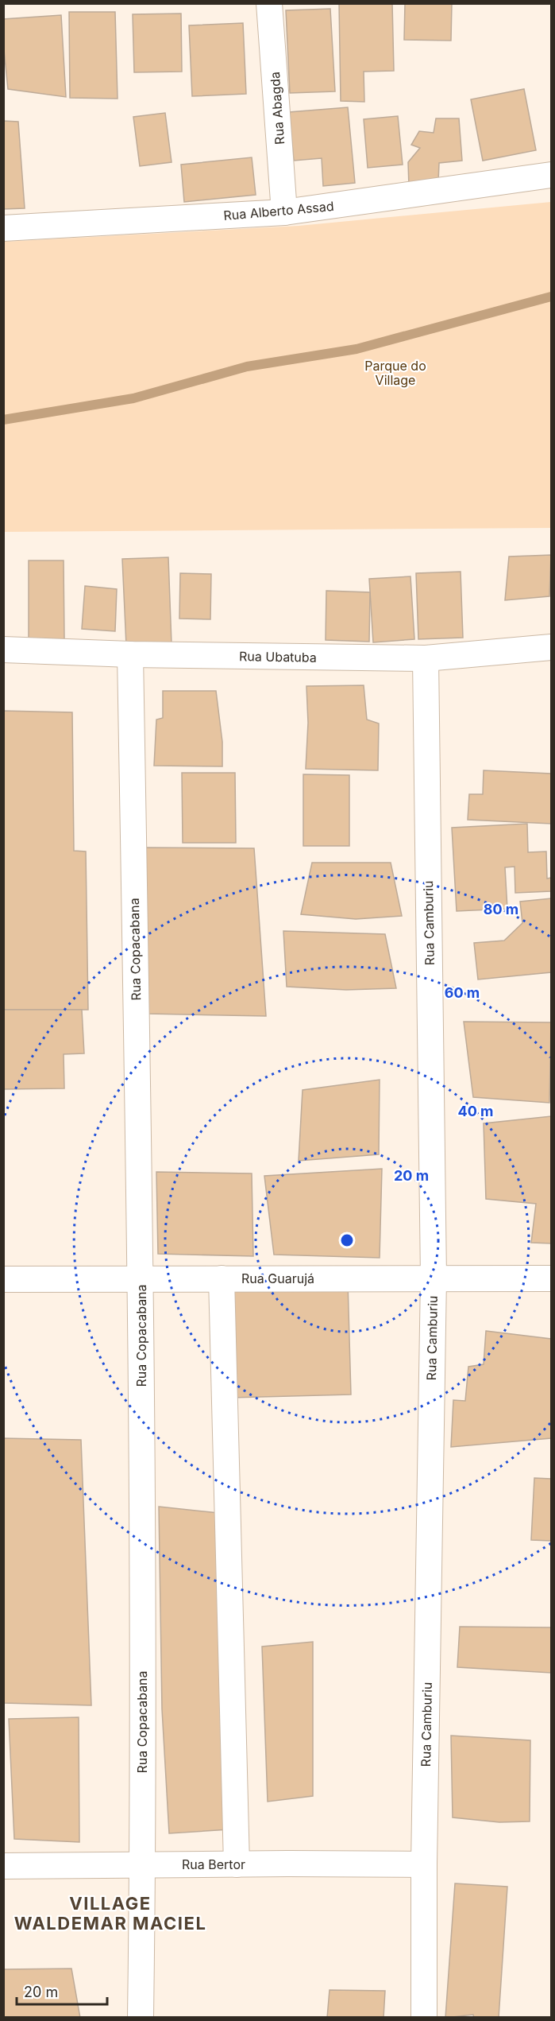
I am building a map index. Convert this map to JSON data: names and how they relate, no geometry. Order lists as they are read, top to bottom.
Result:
{
  "streets": {
    "street": [
      "Rua Abagda",
      "Rua Alberto Assad",
      "Rua Ubatuba",
      "Rua Camburiu",
      "Rua Copacabana",
      "Rua Guarujá",
      "Rua Bertor"
    ]
  },
  "crossings": [
    ["Rua Abagda", "Rua Alberto Assad"],
    ["Rua Ubatuba", "Rua Camburiu"],
    ["Rua Ubatuba", "Rua Copacabana"],
    ["Rua Camburiu", "Rua Guarujá"],
    ["Rua Camburiu", "Rua Bertor"],
    ["Rua Copacabana", "Rua Guarujá"],
    ["Rua Copacabana", "Rua Bertor"]
  ],
  "districts": ["VILLAGE WALDEMAR MACIEL"],
  "parks": ["Parque do Village"],
  "scale_bar": "20 m",
  "rings": [
    "80 m",
    "60 m",
    "40 m",
    "20 m"
  ]
}
